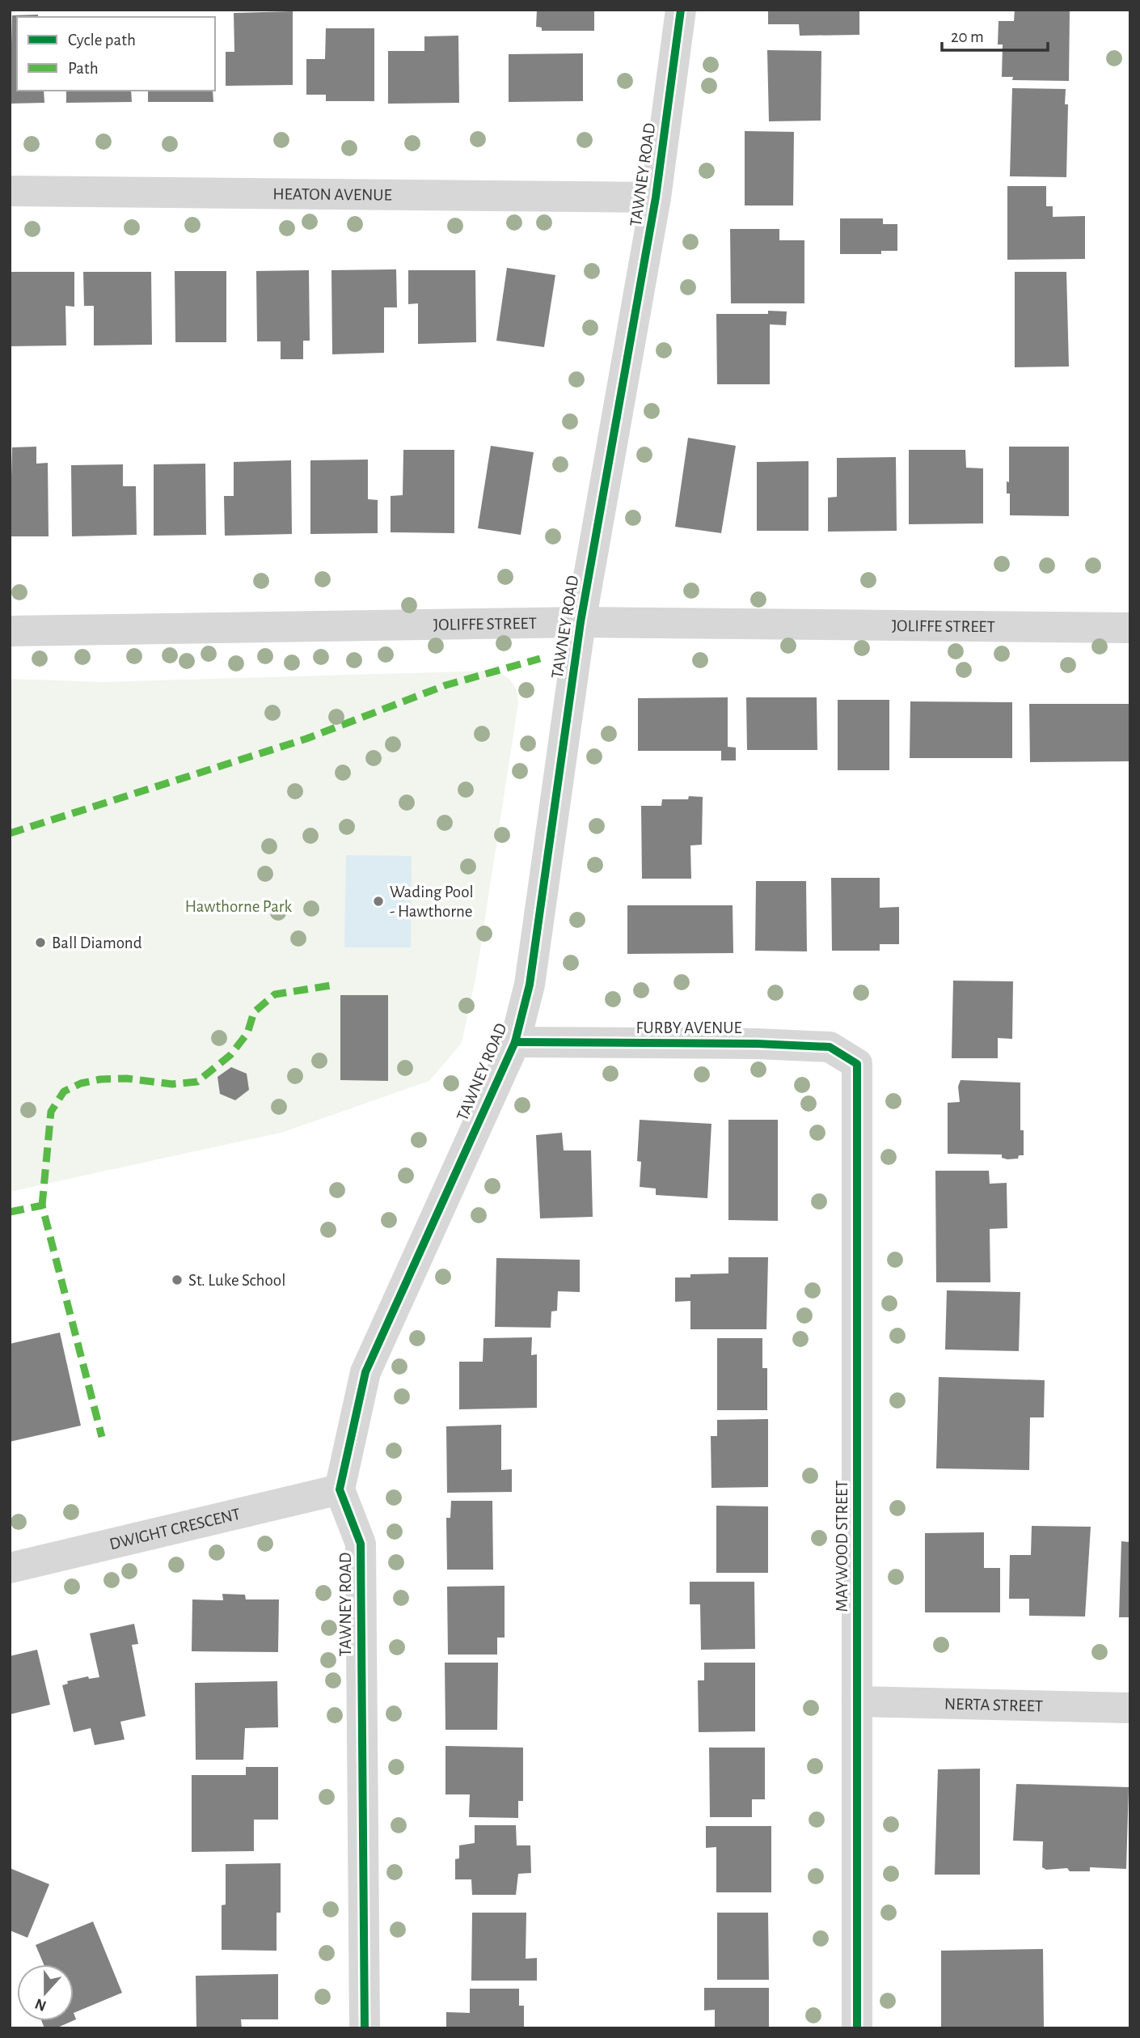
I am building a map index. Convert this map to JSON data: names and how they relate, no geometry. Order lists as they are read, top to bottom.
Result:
{
  "streets": {
    "street": [
      "TAWNEY ROAD",
      "HEATON AVENUE",
      "JOLIFFE STREET",
      "FURBY AVENUE",
      "DWIGHT CRESCENT",
      "MAYWOOD STREET",
      "NERTA STREET"
    ]
  },
  "crossings": [
    ["TAWNEY ROAD", "HEATON AVENUE"],
    ["TAWNEY ROAD", "JOLIFFE STREET"],
    ["TAWNEY ROAD", "FURBY AVENUE"],
    ["TAWNEY ROAD", "DWIGHT CRESCENT"],
    ["FURBY AVENUE", "MAYWOOD STREET"],
    ["MAYWOOD STREET", "NERTA STREET"]
  ],
  "parks": ["Hawthorne Park"],
  "places": ["Wading Pool - Hawthorne", "Ball Diamond", "St. Luke School"],
  "legend": ["Cycle path", "Path"],
  "scale_bar": "20 m",
  "north": "bottom"
}
